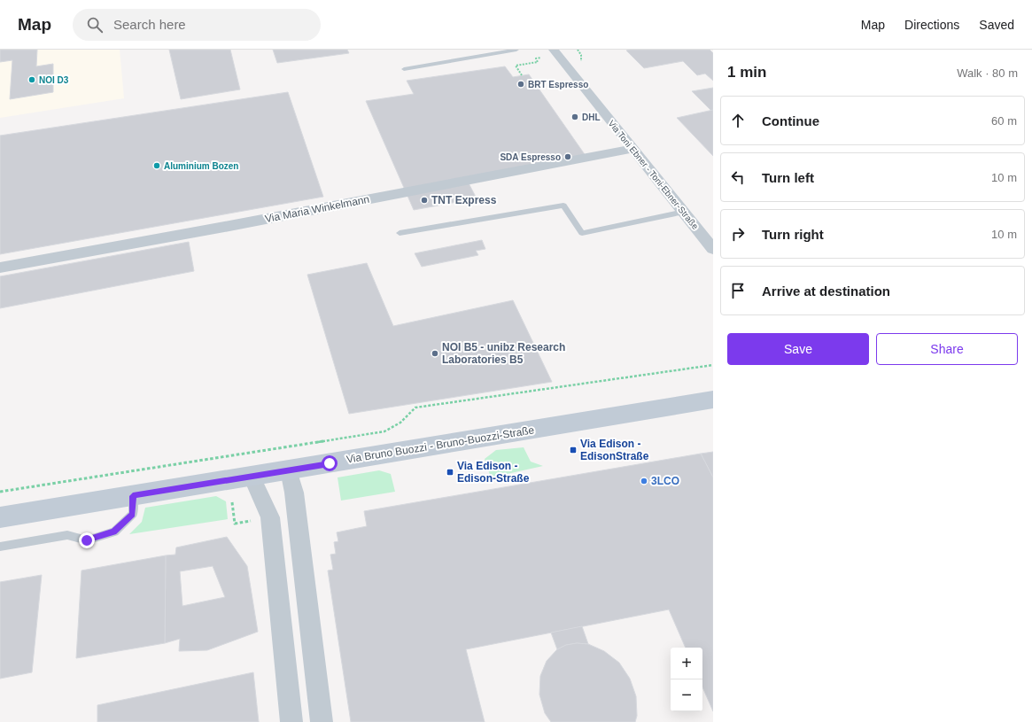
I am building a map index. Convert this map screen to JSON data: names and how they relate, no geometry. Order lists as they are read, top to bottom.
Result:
{
  "streets": {
    "main road": ["Via Bruno Buozzi - Bruno-Buozzi-Straße"],
    "street": ["Via Toni Ebner - Toni-Ebner-Straße", "Via Maria Winkelmann"]
  },
  "crossings": [
    ["Via Toni Ebner - Toni-Ebner-Straße", "Via Maria Winkelmann"]
  ],
  "places": {
    "other": [
      "NOI D3",
      "BRT Espresso",
      "DHL",
      "SDA Espresso",
      "Aluminium Bozen",
      "TNT Express",
      "NOI B5 - unibz Research Laboratories B5",
      "3LCO"
    ],
    "transit": ["Via Edison - EdisonStraße", "Via Edison - Edison-Straße"]
  },
  "page": {
    "header": "Map",
    "search": "Search here",
    "nav": ["Map", "Directions", "Saved"],
    "heading": ["1 min", "Walk · 80 m"],
    "list": [
      ["Continue", "60 m"],
      ["Turn left", "10 m"],
      ["Turn right", "10 m"],
      "Arrive at destination"
    ],
    "buttons": ["Save", "Share"],
    "map_buttons": ["+", "−"]
  }
}
